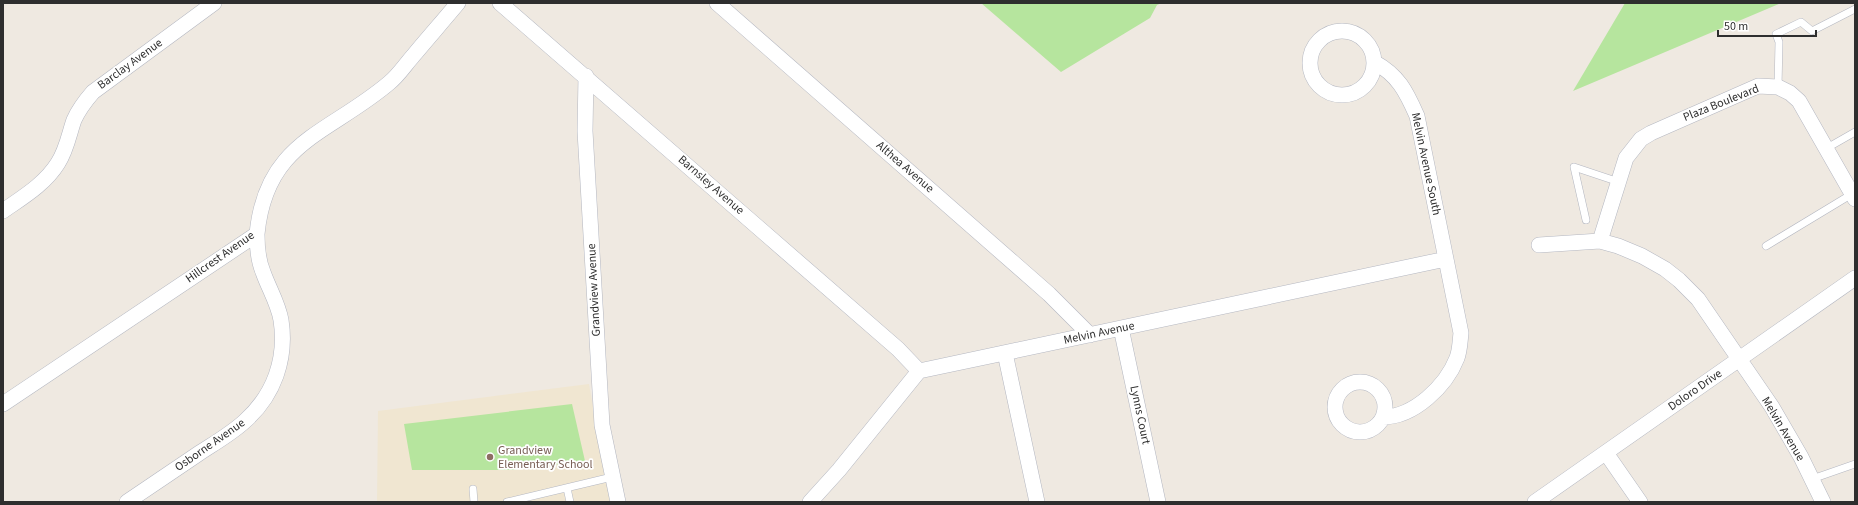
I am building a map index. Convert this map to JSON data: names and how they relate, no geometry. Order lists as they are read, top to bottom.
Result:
{
  "streets": {
    "street": [
      "Barclay Avenue",
      "Plaza Boulevard",
      "Melvin Avenue South",
      "Althea Avenue",
      "Barnsley Avenue",
      "Hillcrest Avenue",
      "Grandview Avenue",
      "Melvin Avenue",
      "Doloro Drive",
      "Lynns Court",
      "Osborne Avenue"
    ]
  },
  "crossings": [
    ["Melvin Avenue South", "Melvin Avenue"],
    ["Althea Avenue", "Melvin Avenue"],
    ["Barnsley Avenue", "Grandview Avenue"],
    ["Barnsley Avenue", "Melvin Avenue"],
    ["Hillcrest Avenue", "Osborne Avenue"],
    ["Melvin Avenue", "Doloro Drive"],
    ["Melvin Avenue", "Lynns Court"]
  ],
  "places": ["Grandview Elementary School"],
  "scale_bar": "50 m"
}
